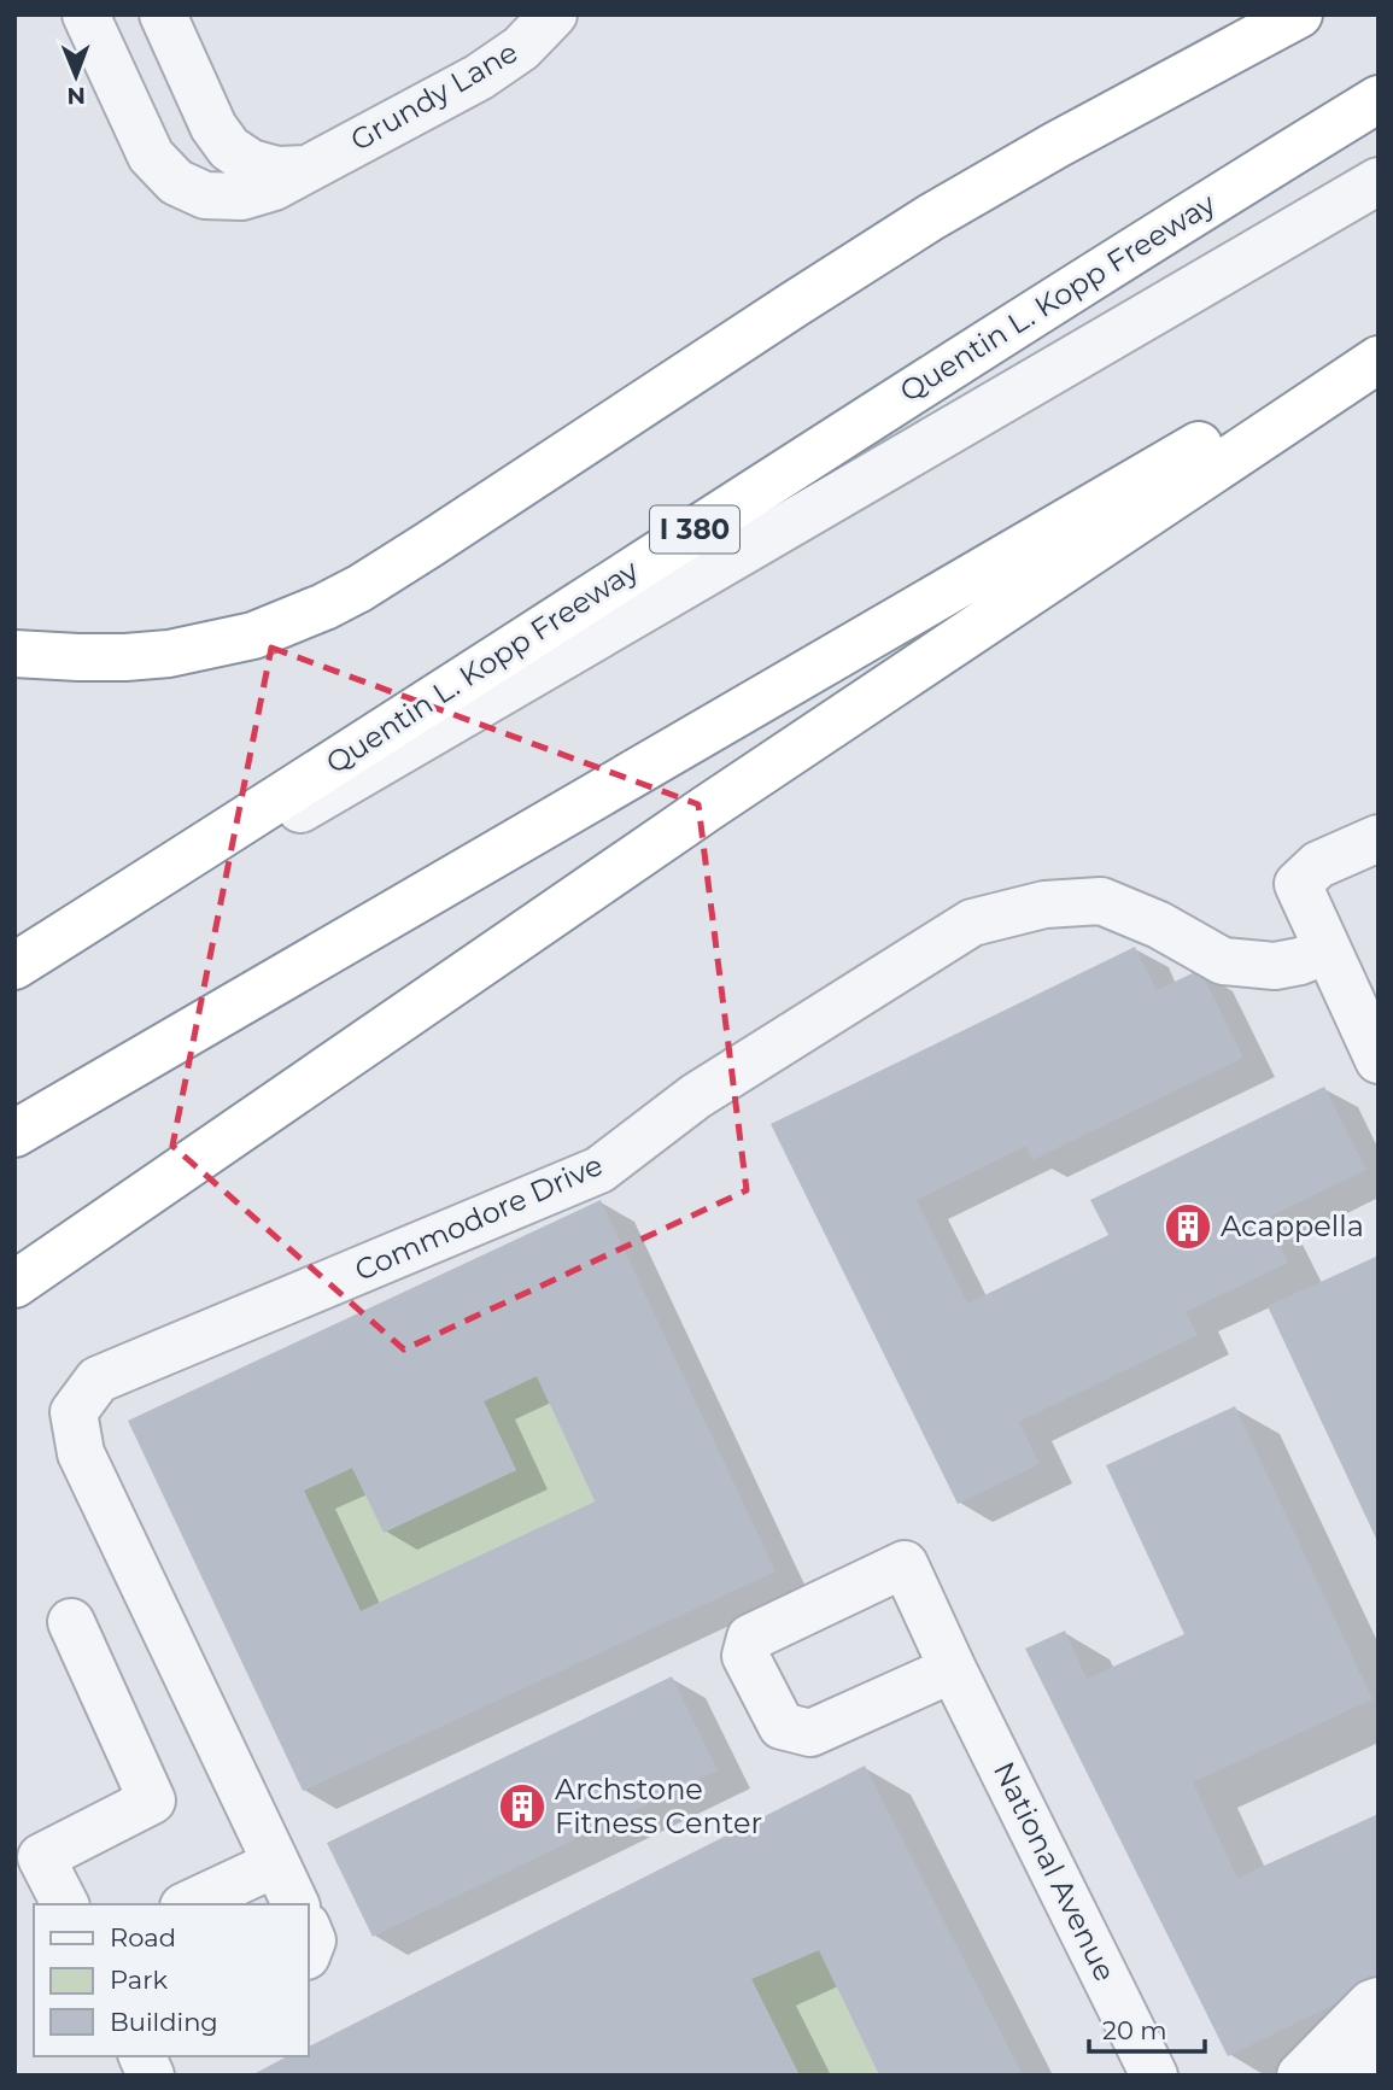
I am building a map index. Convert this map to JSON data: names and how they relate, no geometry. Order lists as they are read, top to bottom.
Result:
{
  "streets": {
    "highway": ["Quentin L. Kopp Freeway", "I 380"],
    "street": ["Grundy Lane", "Commodore Drive", "National Avenue"]
  },
  "places": {
    "building": ["Acappella", "Archstone Fitness Center"]
  },
  "legend": ["Road", "Park", "Building"],
  "scale_bar": "20 m",
  "north": "bottom"
}
